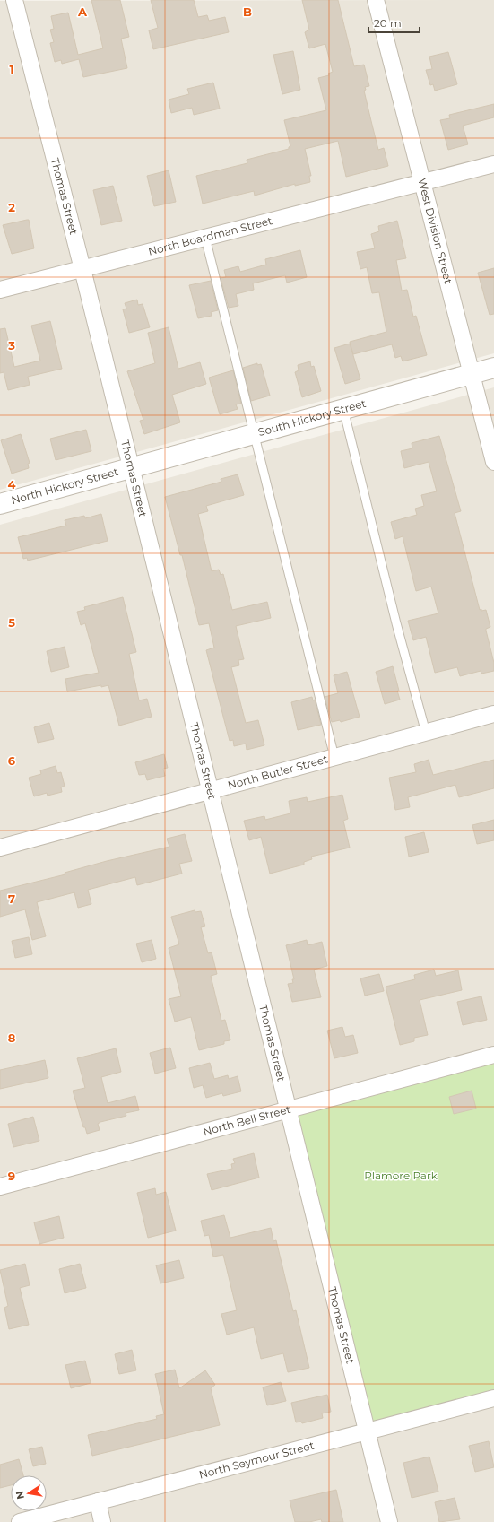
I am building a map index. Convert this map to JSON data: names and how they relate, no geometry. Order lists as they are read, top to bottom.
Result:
{
  "streets": {
    "street": [
      "Thomas Street",
      "West Division Street",
      "North Boardman Street",
      "South Hickory Street",
      "North Hickory Street",
      "North Butler Street",
      "North Bell Street",
      "North Seymour Street"
    ]
  },
  "crossings": [
    ["Thomas Street", "North Boardman Street"],
    ["Thomas Street", "South Hickory Street"],
    ["Thomas Street", "North Hickory Street"],
    ["Thomas Street", "North Butler Street"],
    ["Thomas Street", "North Bell Street"],
    ["Thomas Street", "North Seymour Street"],
    ["West Division Street", "North Boardman Street"],
    ["West Division Street", "South Hickory Street"],
    ["South Hickory Street", "North Hickory Street"]
  ],
  "parks": ["Plamore Park"],
  "scale_bar": "20 m",
  "north": "left",
  "grid": {
    "columns": ["A", "B"],
    "rows": [
      "1",
      "2",
      "3",
      "4",
      "5",
      "6",
      "7",
      "8",
      "9"
    ]
  }
}
